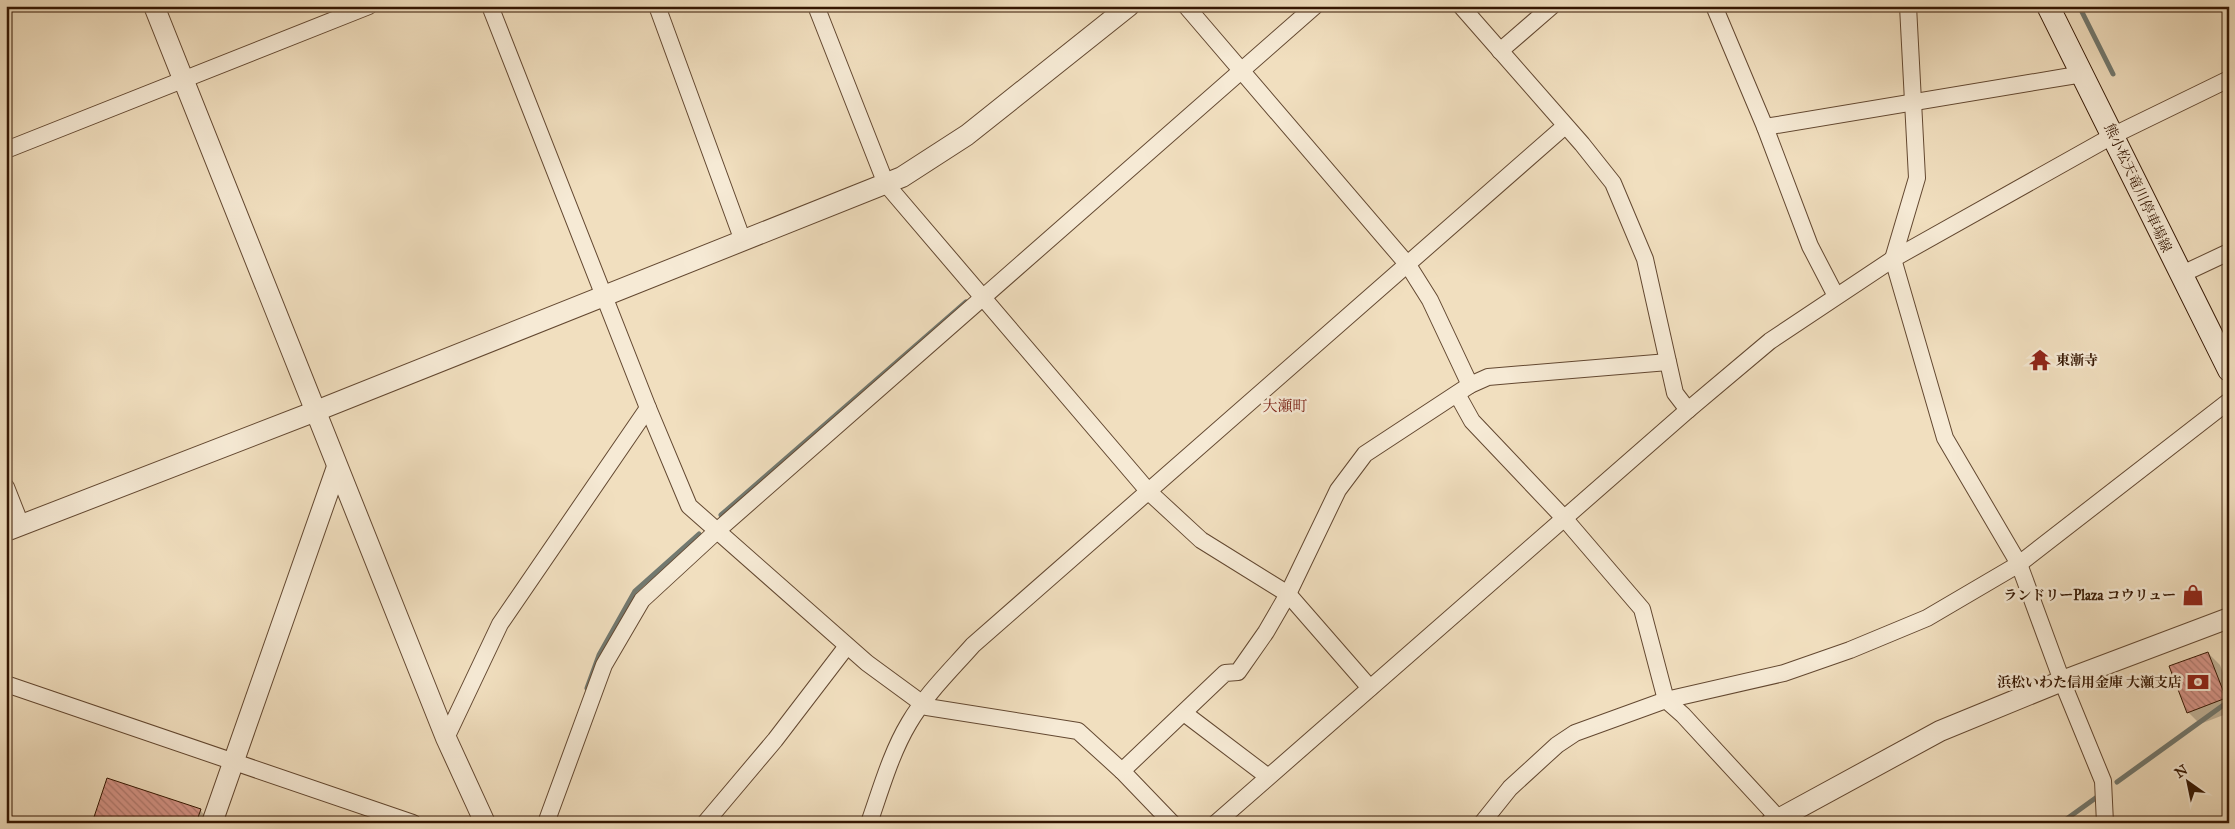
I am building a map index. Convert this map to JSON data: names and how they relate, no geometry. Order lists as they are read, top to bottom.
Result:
{
  "streets": {
    "main road": ["熊小松天竜川停車場線"]
  },
  "districts": ["大瀬町"],
  "places": {
    "temple": ["東漸寺"],
    "shop": ["ランドリーPlaza コウリュー"],
    "bank": ["浜松いわた信用金庫 大瀬支店"]
  },
  "north": "top left"
}
